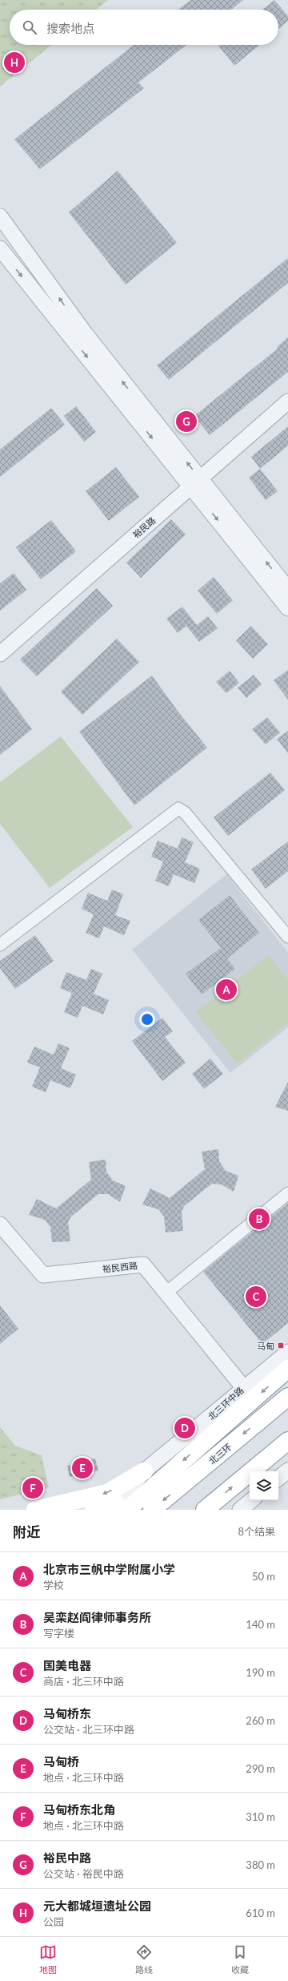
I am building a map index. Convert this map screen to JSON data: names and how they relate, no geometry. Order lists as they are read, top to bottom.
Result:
{
  "streets": {
    "main road": ["北三环"],
    "street": ["裕民路", "裕民西路", "北三环中路"]
  },
  "crossings": [
    ["裕民西路", "北三环中路"]
  ],
  "places": {
    "transit": ["马甸"]
  },
  "page": {
    "search": "搜索地点",
    "pins": [
      "H",
      "G",
      "A",
      "B",
      "C",
      "D",
      "E",
      "F"
    ],
    "heading": ["附近", "8个结果"],
    "list": [
      {
        "mark": "A",
        "name": "北京市三帆中学附属小学",
        "note": "学校",
        "value": "50 m"
      },
      {
        "mark": "B",
        "name": "吴栾赵阎律师事务所",
        "note": "写字楼",
        "value": "140 m"
      },
      {
        "mark": "C",
        "name": "国美电器",
        "note": "商店 · 北三环中路",
        "value": "190 m"
      },
      {
        "mark": "D",
        "name": "马甸桥东",
        "note": "公交站 · 北三环中路",
        "value": "260 m"
      },
      {
        "mark": "E",
        "name": "马甸桥",
        "note": "地点 · 北三环中路",
        "value": "290 m"
      },
      {
        "mark": "F",
        "name": "马甸桥东北角",
        "note": "地点 · 北三环中路",
        "value": "310 m"
      },
      {
        "mark": "G",
        "name": "裕民中路",
        "note": "公交站 · 裕民中路",
        "value": "380 m"
      },
      {
        "mark": "H",
        "name": "元大都城垣遗址公园",
        "note": "公园",
        "value": "610 m"
      }
    ],
    "nav": ["地图", "路线", "收藏"]
  }
}
